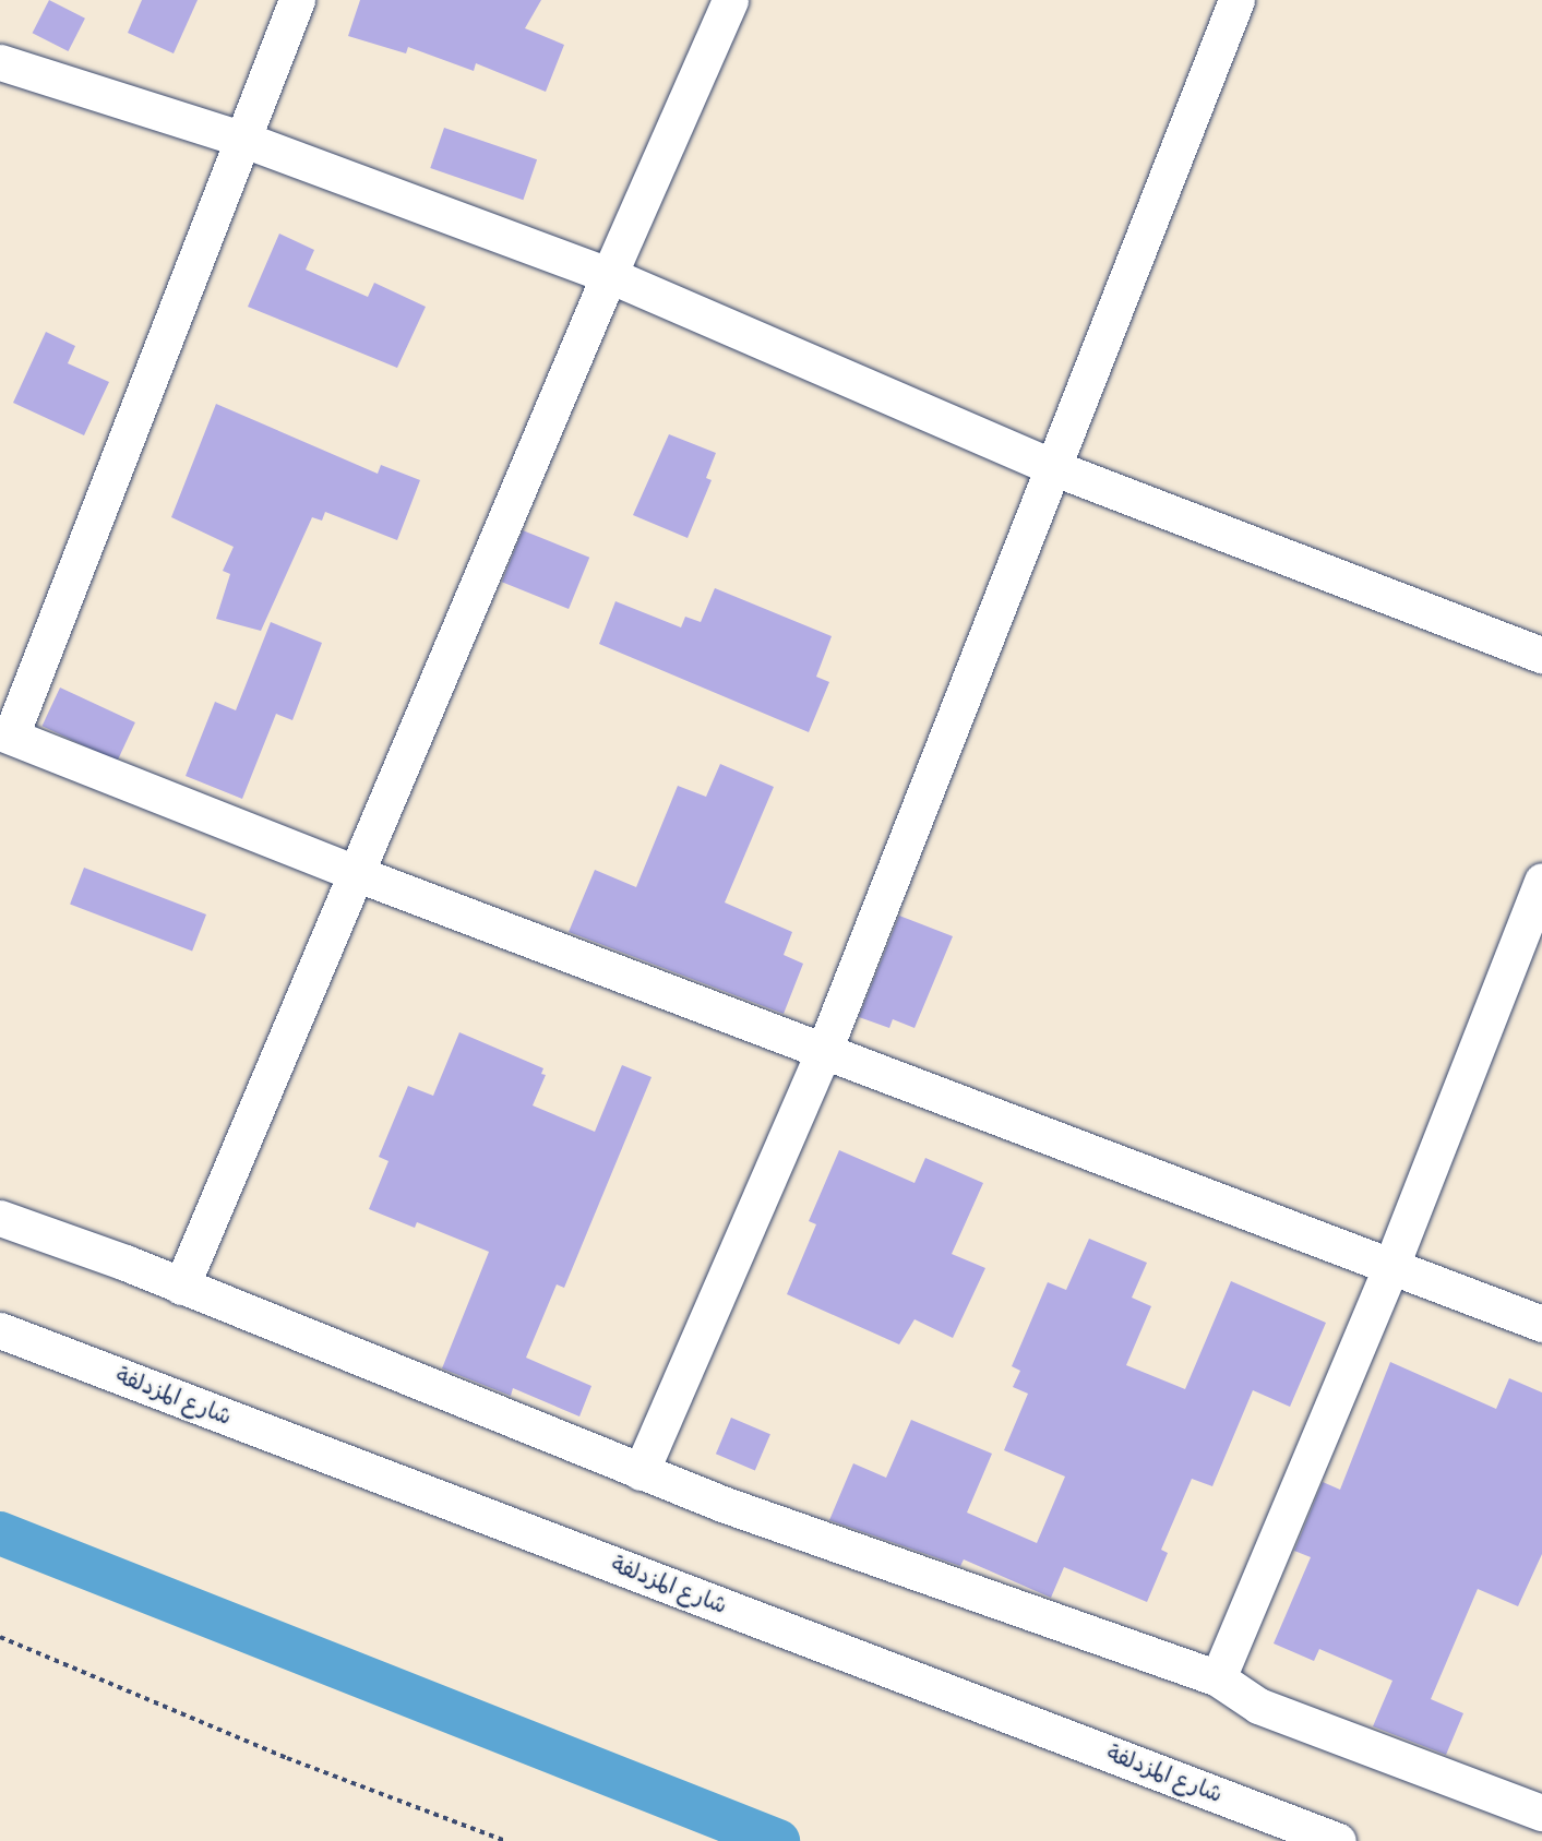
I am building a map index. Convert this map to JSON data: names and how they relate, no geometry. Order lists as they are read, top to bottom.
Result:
{
  "streets": {
    "street": ["شارع المزدلفة"]
  }
}
